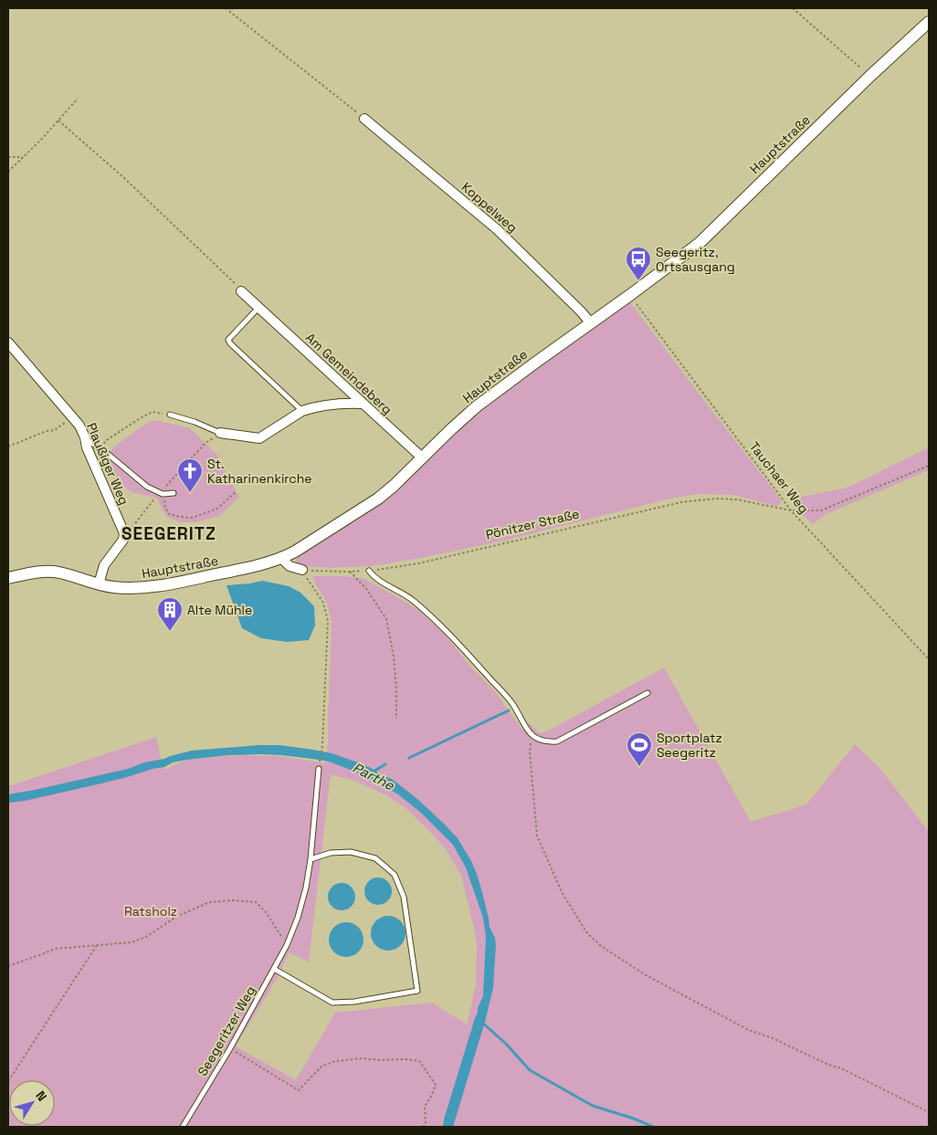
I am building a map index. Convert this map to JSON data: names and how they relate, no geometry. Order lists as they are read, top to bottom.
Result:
{
  "streets": {
    "street": [
      "Hauptstraße",
      "Koppelweg",
      "Am Gemeindeberg",
      "Plaußiger Weg"
    ],
    "lane": ["Seegeritzer Weg"],
    "path": ["Tauchaer Weg", "Pönitzer Straße"]
  },
  "crossings": [
    ["Hauptstraße", "Koppelweg"],
    ["Hauptstraße", "Am Gemeindeberg"],
    ["Hauptstraße", "Plaußiger Weg"],
    ["Hauptstraße", "Tauchaer Weg"],
    ["Tauchaer Weg", "Pönitzer Straße"]
  ],
  "districts": ["SEEGERITZ"],
  "water": ["Parthe"],
  "parks": ["Ratsholz"],
  "places": {
    "bus stop": ["Seegeritz, Ortsausgang"],
    "church": ["St. Katharinenkirche"],
    "building": ["Alte Mühle"],
    "sports": ["Sportplatz Seegeritz"]
  },
  "north": "top right"
}
